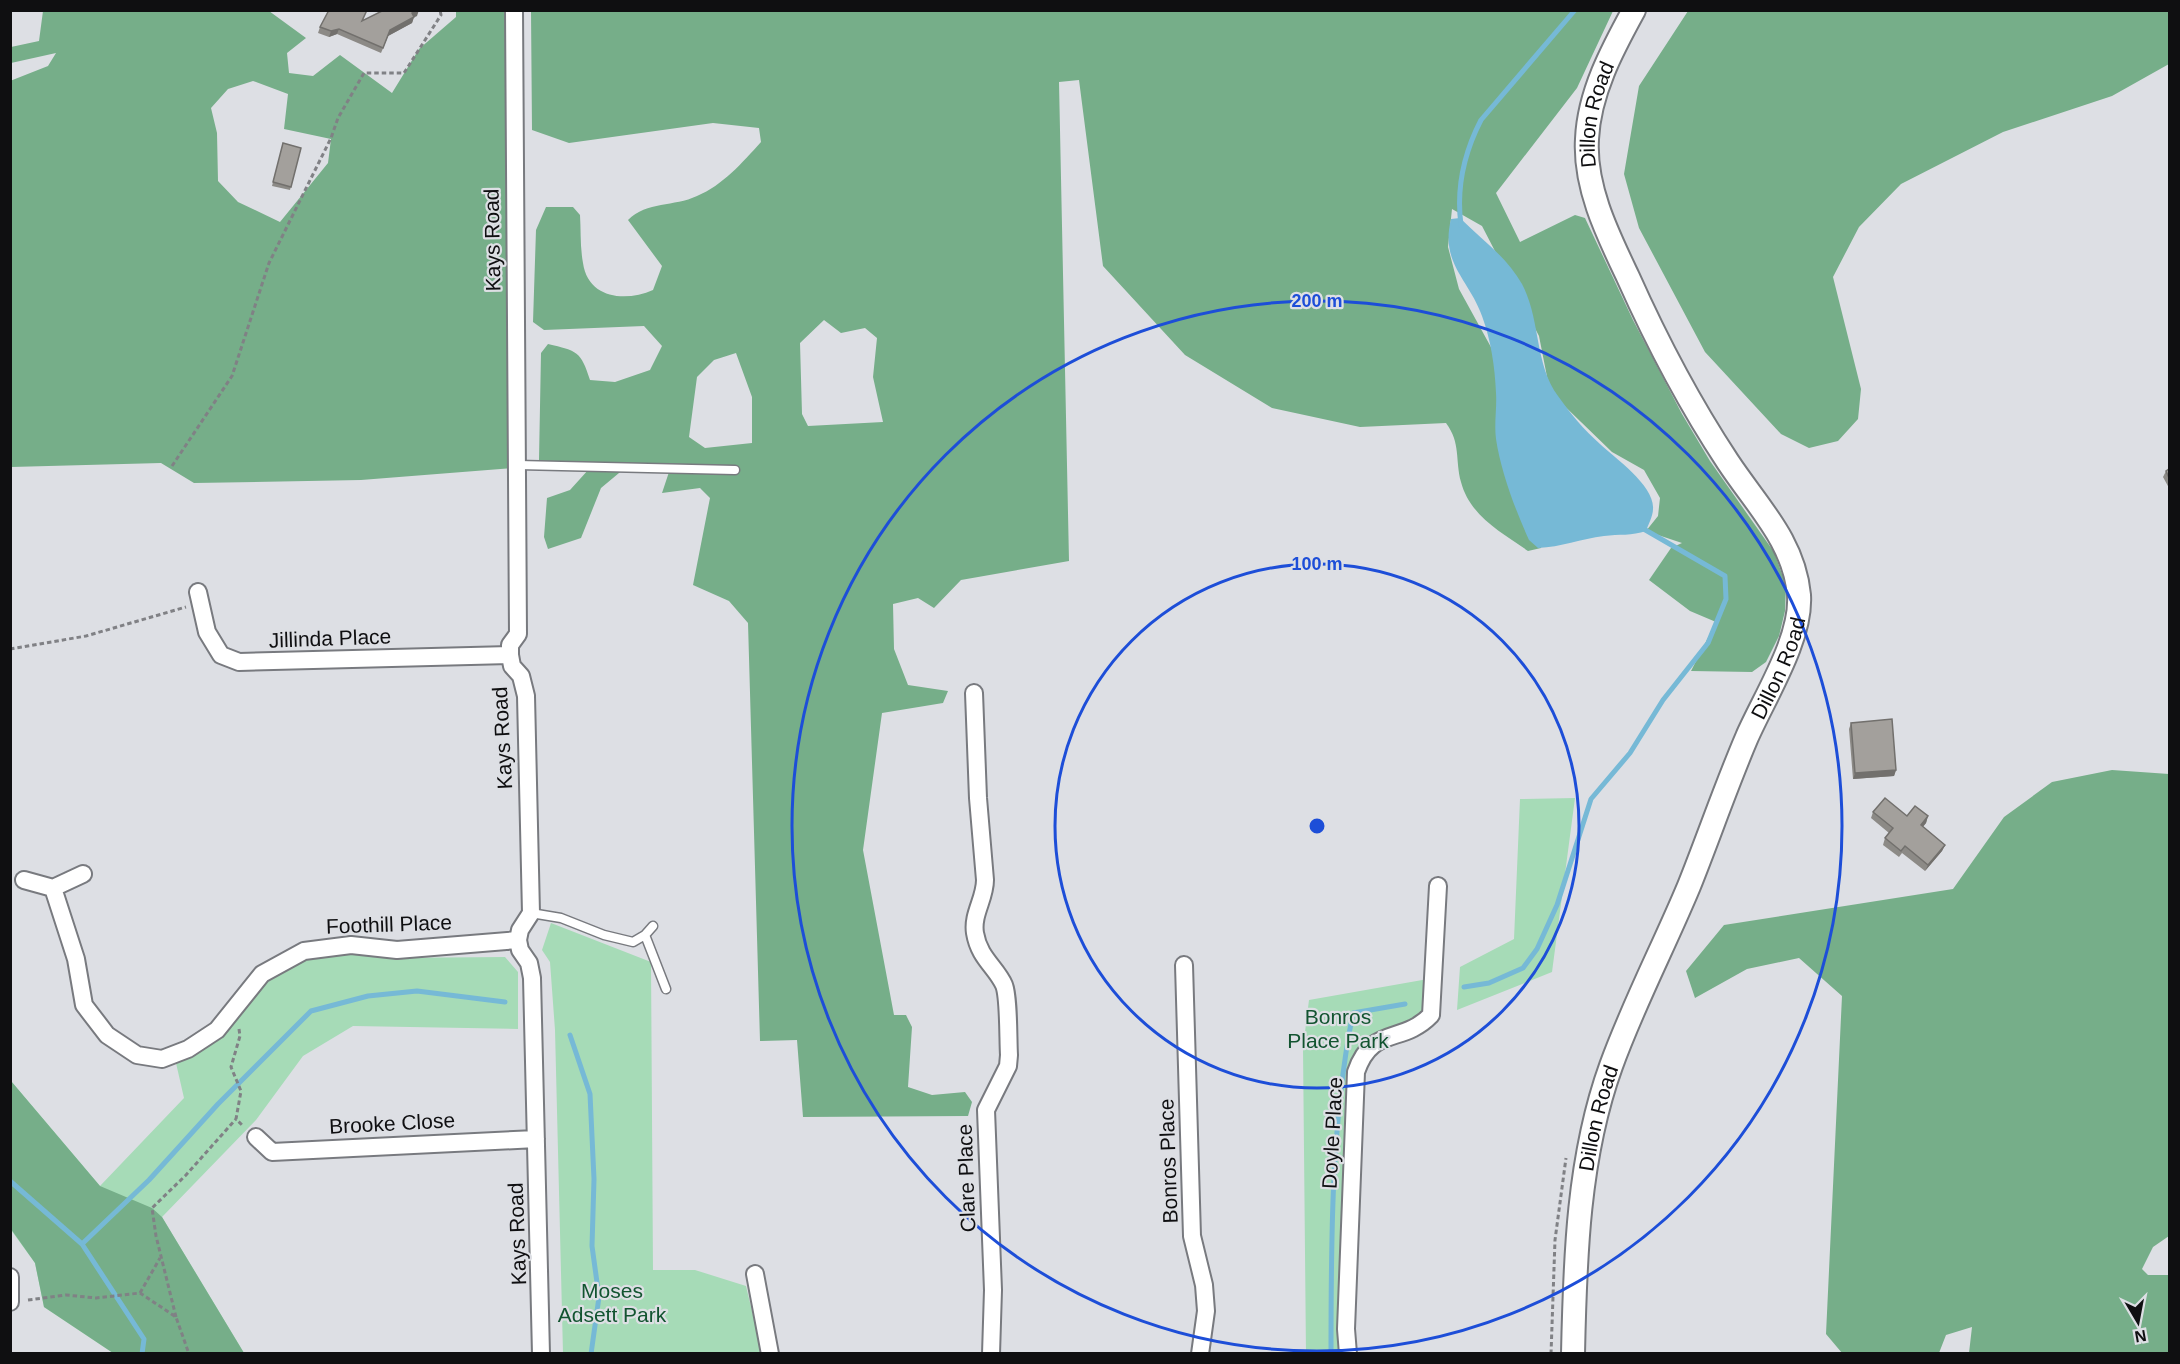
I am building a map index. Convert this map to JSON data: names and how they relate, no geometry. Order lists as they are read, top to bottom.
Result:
{
  "streets": {
    "main road": ["Dillon Road"],
    "street": [
      "Kays Road",
      "Jillinda Place",
      "Foothill Place",
      "Brooke Close",
      "Doyle Place",
      "Bonros Place",
      "Clare Place"
    ]
  },
  "crossings": [
    ["Kays Road", "Jillinda Place"],
    ["Kays Road", "Foothill Place"],
    ["Kays Road", "Brooke Close"]
  ],
  "parks": ["Bonros Place Park", "Moses Adsett Park"],
  "north": "bottom",
  "rings": ["200 m", "100 m"]
}
